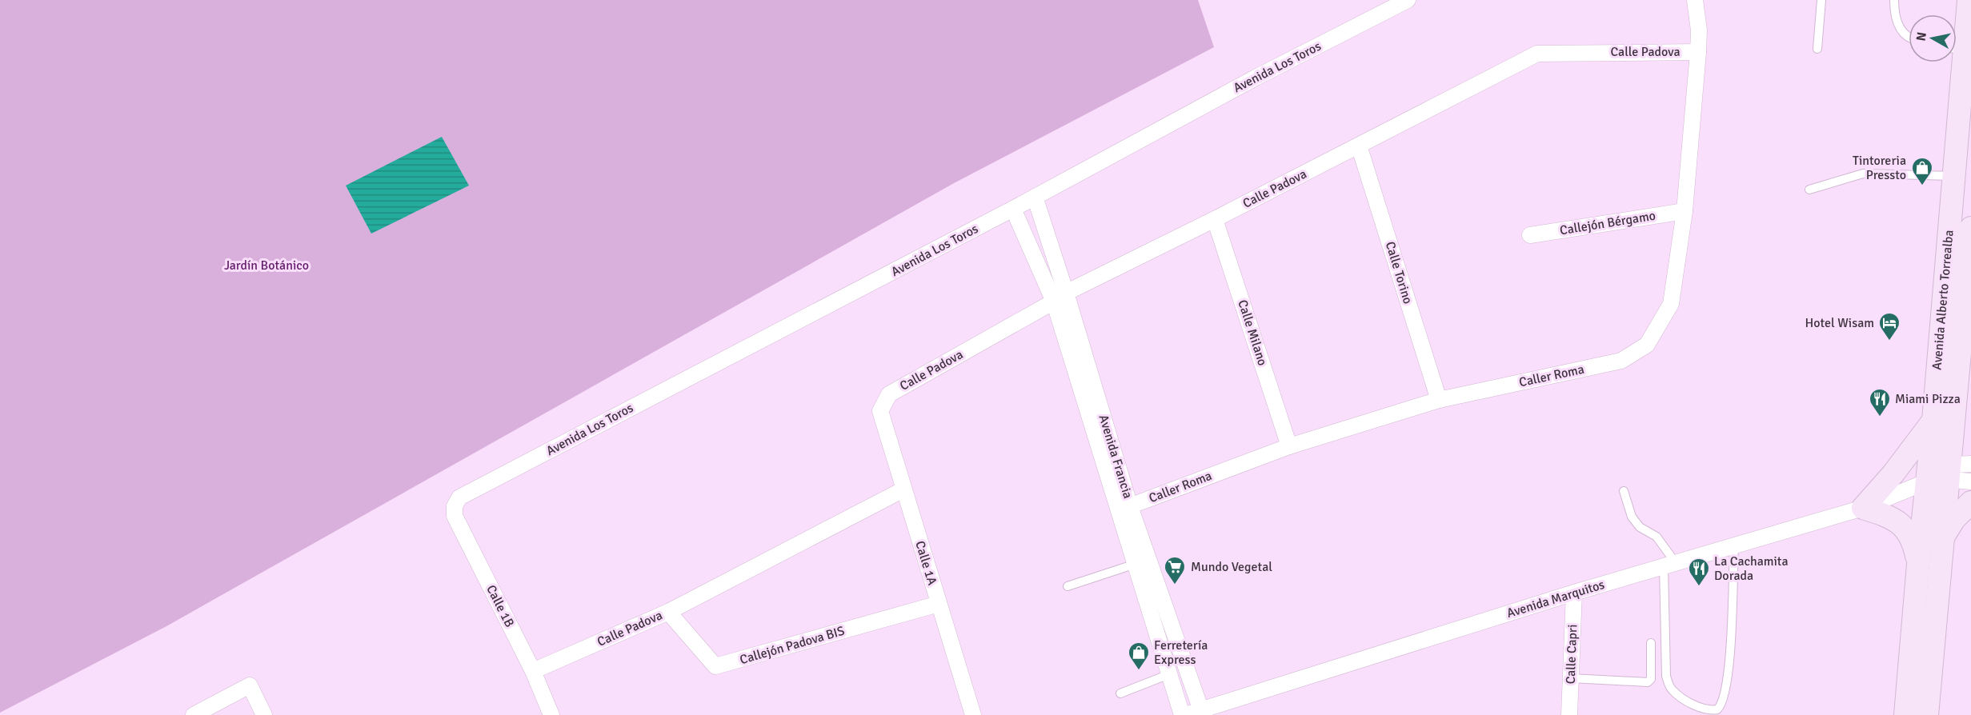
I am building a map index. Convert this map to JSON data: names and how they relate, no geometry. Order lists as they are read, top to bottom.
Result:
{
  "streets": {
    "main road": ["Avenida Alberto Torrealba"],
    "street": [
      "Calle Padova",
      "Avenida Los Toros",
      "Callejón Bérgamo",
      "Calle Torino",
      "Calle Milano",
      "Caller Roma",
      "Avenida Francia",
      "Calle 1A",
      "Avenida Marquitos",
      "Calle 1B",
      "Callejón Padova BIS",
      "Calle Capri"
    ]
  },
  "crossings": [
    ["Calle Padova", "Calle Torino"],
    ["Calle Padova", "Calle Milano"],
    ["Calle Padova", "Caller Roma"],
    ["Calle Padova", "Avenida Francia"],
    ["Calle Padova", "Calle 1A"],
    ["Calle Padova", "Calle 1B"],
    ["Calle Padova", "Callejón Padova BIS"],
    ["Avenida Los Toros", "Avenida Francia"],
    ["Avenida Los Toros", "Calle 1B"],
    ["Callejón Bérgamo", "Caller Roma"],
    ["Calle Torino", "Caller Roma"],
    ["Avenida Alberto Torrealba", "Avenida Marquitos"],
    ["Calle Milano", "Caller Roma"],
    ["Caller Roma", "Avenida Francia"],
    ["Avenida Francia", "Avenida Marquitos"],
    ["Calle 1A", "Callejón Padova BIS"],
    ["Avenida Marquitos", "Calle Capri"]
  ],
  "parks": ["Jardín Botánico"],
  "places": {
    "shop": ["Tintoreria Pressto", "Ferretería Express"],
    "hotel": ["Hotel Wisam"],
    "restaurant": ["Miami Pizza", "La Cachamita Dorada"],
    "supermarket": ["Mundo Vegetal"]
  },
  "north": "left"
}
